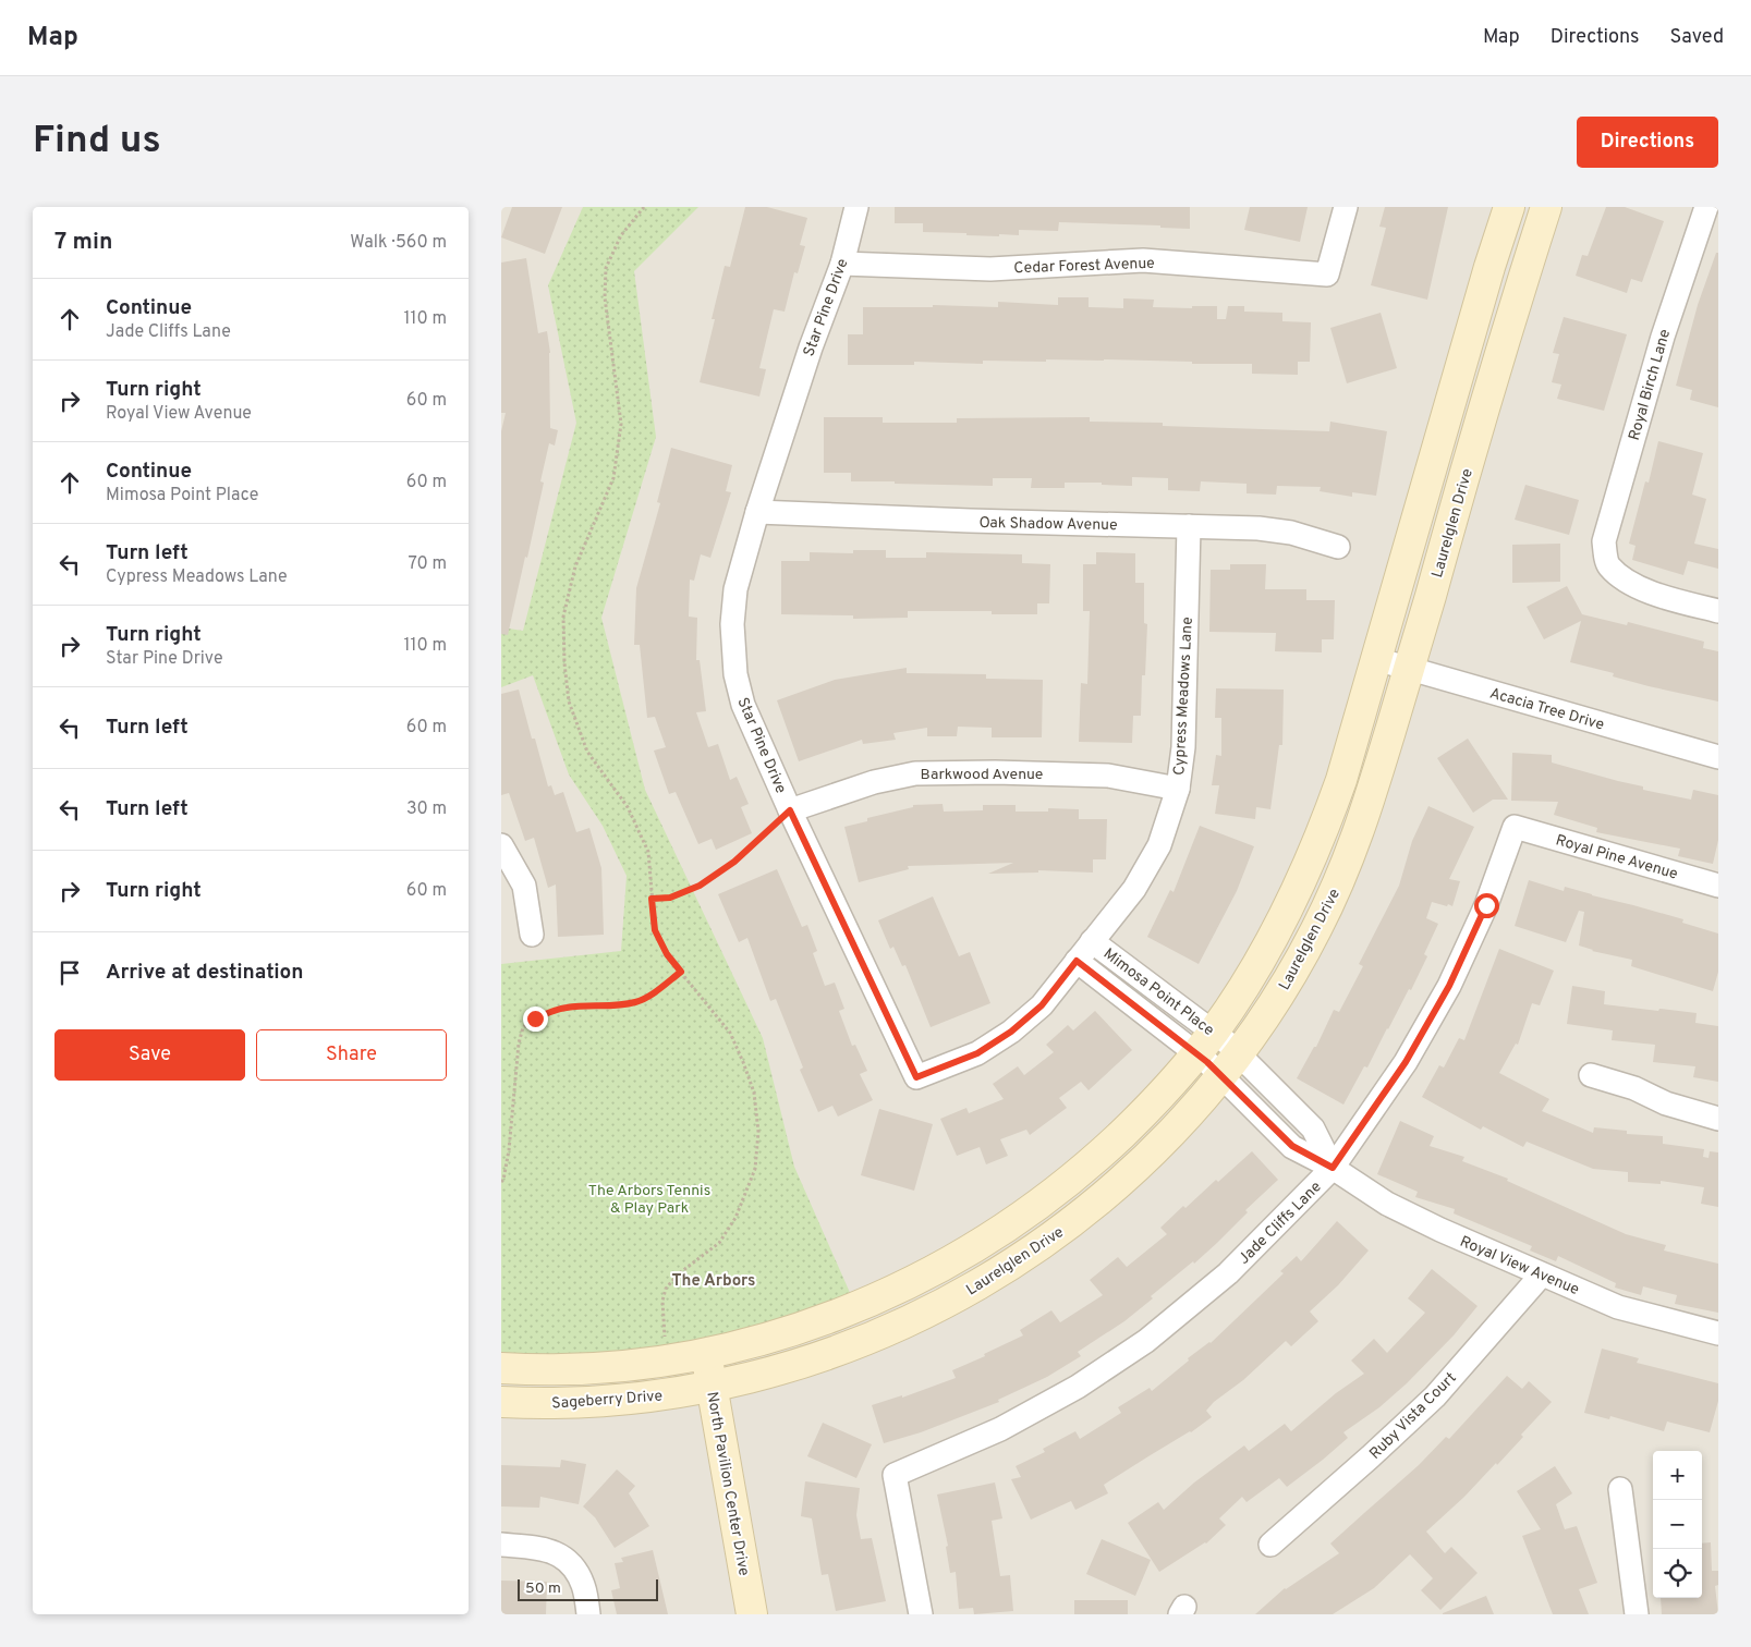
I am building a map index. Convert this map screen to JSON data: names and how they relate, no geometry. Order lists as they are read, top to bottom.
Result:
{
  "streets": {
    "street": [
      "Cedar Forest Avenue",
      "Star Pine Drive",
      "Royal Birch Lane",
      "Oak Shadow Avenue",
      "Laurelglen Drive",
      "Cypress Meadows Lane",
      "Acacia Tree Drive",
      "Barkwood Avenue",
      "Royal Pine Avenue",
      "Mimosa Point Place",
      "Jade Cliffs Lane",
      "Royal View Avenue",
      "Sageberry Drive",
      "Ruby Vista Court",
      "North Pavilion Center Drive"
    ]
  },
  "crossings": [
    ["Cedar Forest Avenue", "Star Pine Drive"],
    ["Star Pine Drive", "Oak Shadow Avenue"],
    ["Star Pine Drive", "Cypress Meadows Lane"],
    ["Star Pine Drive", "Barkwood Avenue"],
    ["Oak Shadow Avenue", "Cypress Meadows Lane"],
    ["Laurelglen Drive", "Acacia Tree Drive"],
    ["Laurelglen Drive", "Mimosa Point Place"],
    ["Laurelglen Drive", "Royal View Avenue"],
    ["Laurelglen Drive", "Sageberry Drive"],
    ["Laurelglen Drive", "North Pavilion Center Drive"],
    ["Cypress Meadows Lane", "Barkwood Avenue"],
    ["Cypress Meadows Lane", "Mimosa Point Place"],
    ["Royal Pine Avenue", "Jade Cliffs Lane"],
    ["Mimosa Point Place", "Royal View Avenue"],
    ["Jade Cliffs Lane", "Royal View Avenue"],
    ["Royal View Avenue", "Ruby Vista Court"],
    ["Sageberry Drive", "North Pavilion Center Drive"]
  ],
  "districts": ["The Arbors"],
  "parks": ["The Arbors Tennis & Play Park"],
  "scale_bar": "50 m",
  "page": {
    "header": "Map",
    "nav": ["Map", "Directions", "Saved"],
    "buttons": [
      "Directions",
      ["Save", "Share"]
    ],
    "title": "Find us",
    "heading": ["7 min", "Walk · 560 m"],
    "list": [
      ["Continue", "Jade Cliffs Lane", "110 m"],
      ["Turn right", "Royal View Avenue", "60 m"],
      ["Continue", "Mimosa Point Place", "60 m"],
      ["Turn left", "Cypress Meadows Lane", "70 m"],
      ["Turn right", "Star Pine Drive", "110 m"],
      ["Turn left", "60 m"],
      ["Turn left", "30 m"],
      ["Turn right", "60 m"],
      "Arrive at destination"
    ],
    "map_buttons": ["+", "−"],
    "scale": "50 m"
  }
}
